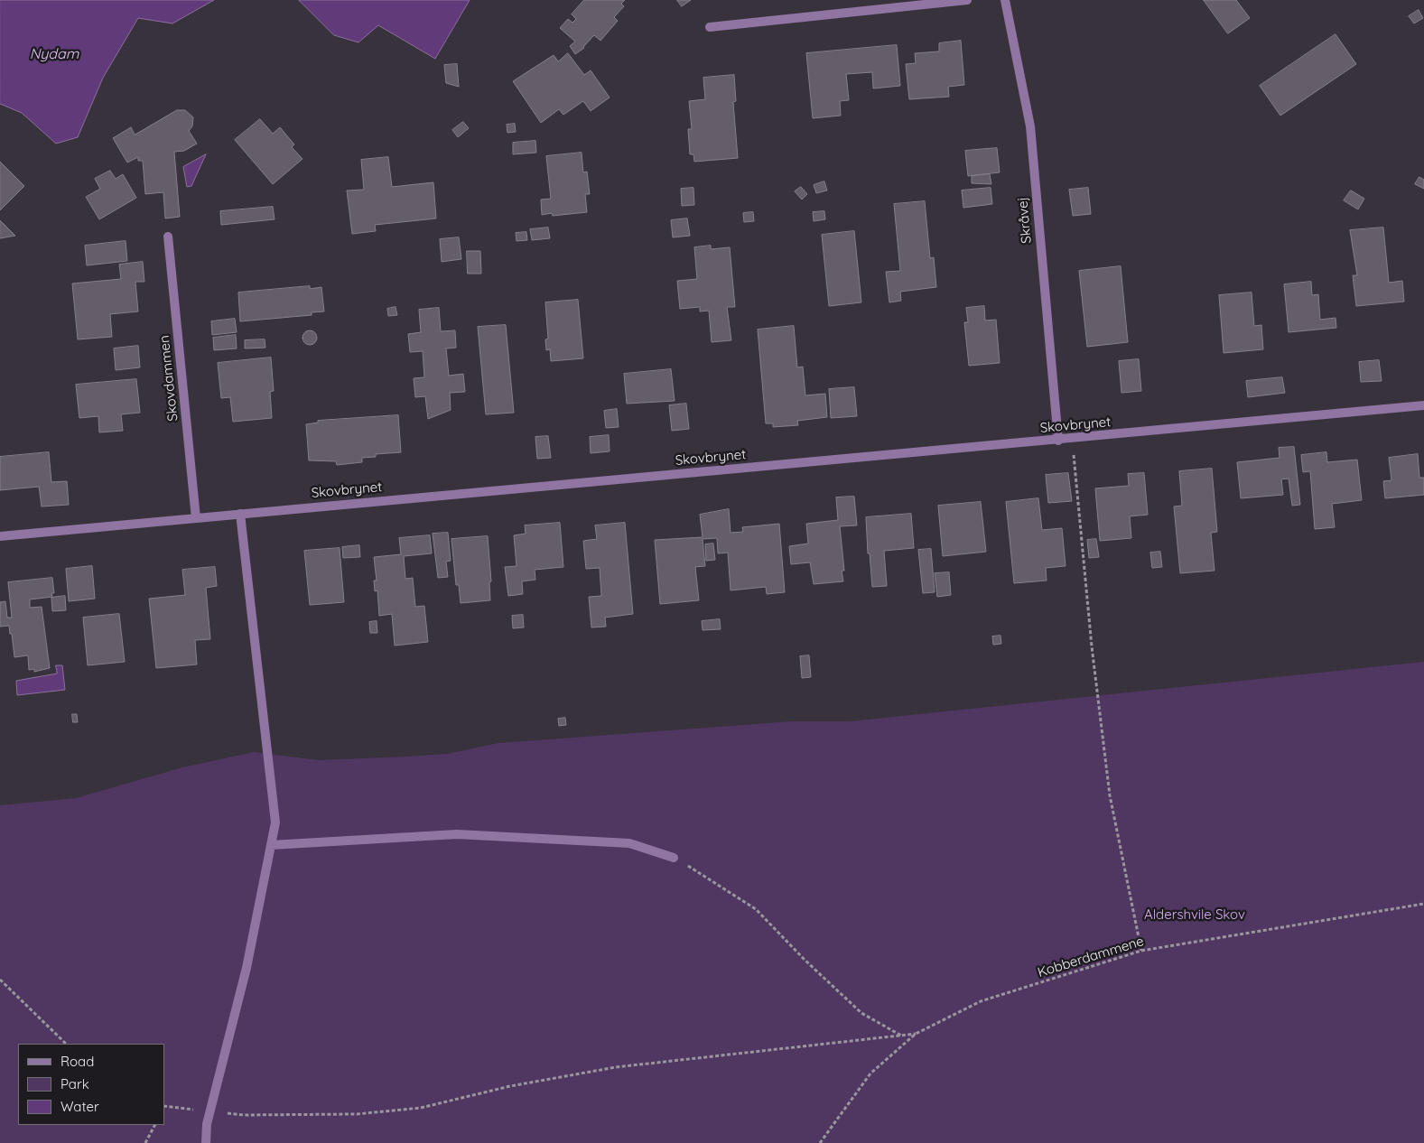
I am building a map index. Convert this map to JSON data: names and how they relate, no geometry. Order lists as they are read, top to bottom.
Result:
{
  "streets": {
    "street": ["Skråvej", "Skovdammen", "Skovbrynet"],
    "path": ["Kobberdammene"]
  },
  "crossings": [
    ["Skråvej", "Skovbrynet"],
    ["Skovdammen", "Skovbrynet"]
  ],
  "water": ["Nydam"],
  "parks": ["Aldershvile Skov"],
  "legend": ["Road", "Park", "Water"]
}
